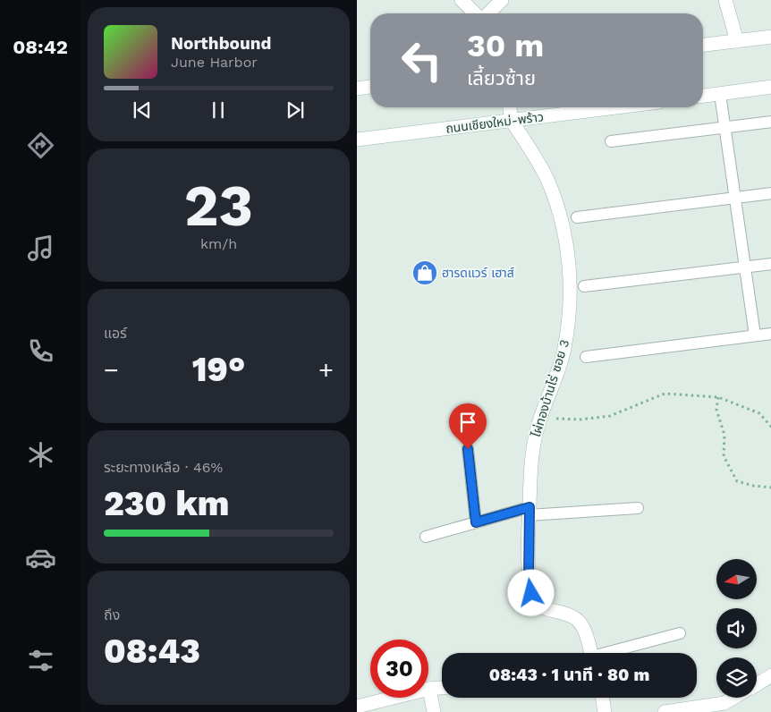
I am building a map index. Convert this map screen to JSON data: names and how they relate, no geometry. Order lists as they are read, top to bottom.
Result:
{
  "streets": {
    "street": ["ถนนเชียงใหม่-พร้าว", "ไผ่ทองบ้านไร่ ซอย 3"]
  },
  "crossings": [
    ["ถนนเชียงใหม่-พร้าว", "ไผ่ทองบ้านไร่ ซอย 3"]
  ],
  "places": {
    "shop": ["ฮารดแวร์ เฮาส์"]
  },
  "north": "left",
  "page": {
    "tabs": "08:42",
    "turn": ["30 m", "เลี้ยวซ้าย"],
    "song": ["Northbound", "June Harbor"],
    "tile": [
      ["23", "km/h"],
      "แอร์",
      ["ระยะทางเหลือ · 46%", "230 km"],
      ["ถึง", "08:43"]
    ],
    "heat": ["−", "19°", "+"],
    "limit": "30",
    "trip": "08:43 · 1 นาที · 80 m"
  }
}
